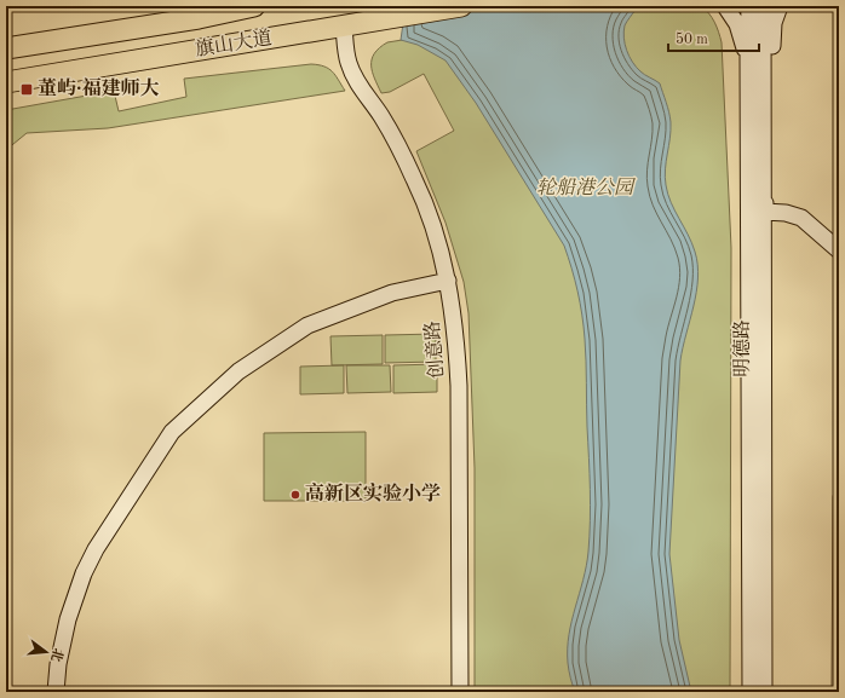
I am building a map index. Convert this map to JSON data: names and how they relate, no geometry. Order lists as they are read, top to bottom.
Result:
{
  "streets": {
    "highway": ["旗山大道"],
    "street": ["明德路", "创意路"]
  },
  "crossings": [
    ["旗山大道", "创意路"]
  ],
  "parks": ["轮船港公园"],
  "places": {
    "transit": ["董屿·福建师大"],
    "other": ["高新区实验小学"]
  },
  "scale_bar": "50 m",
  "north": "right"
}
